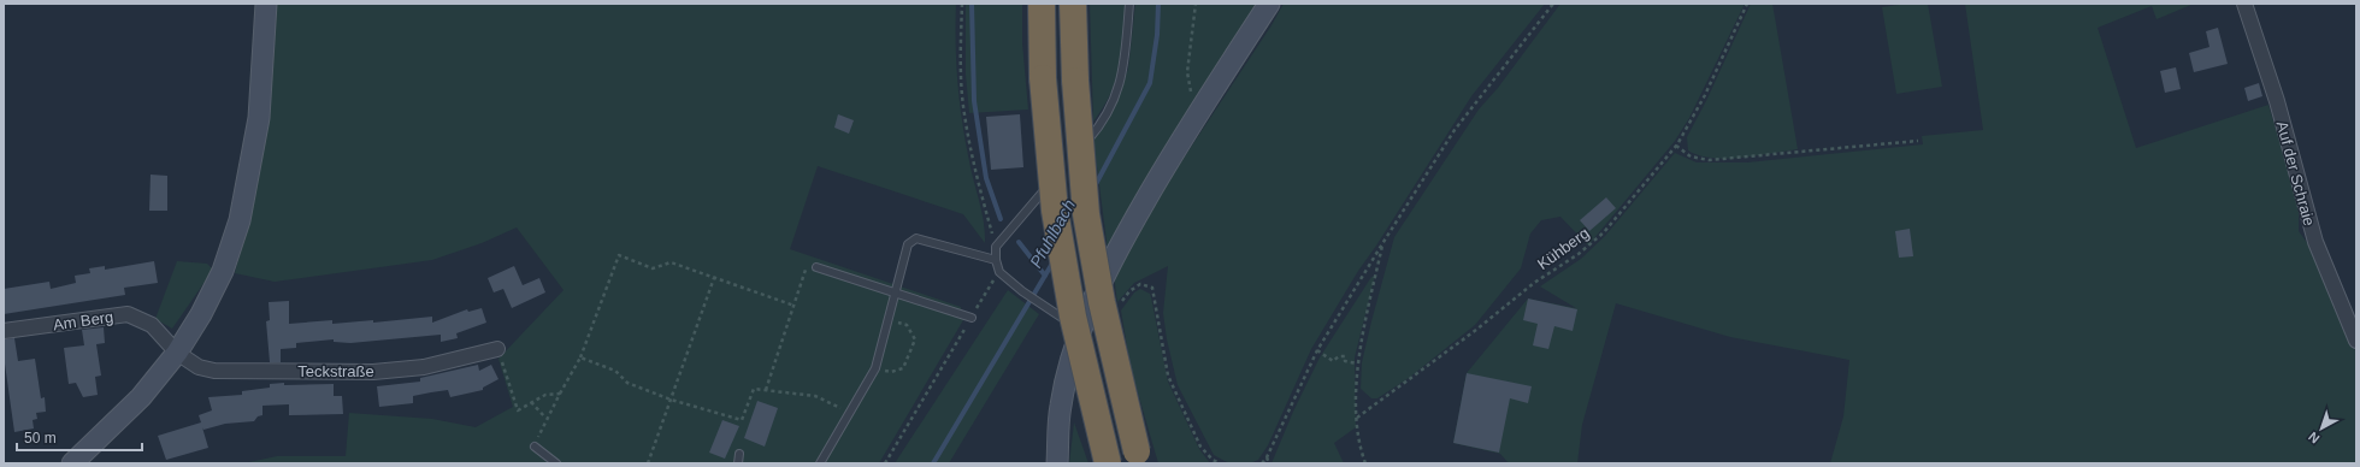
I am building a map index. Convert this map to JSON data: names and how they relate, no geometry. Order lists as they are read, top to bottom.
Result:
{
  "streets": {
    "street": ["Auf der Schraie", "Am Berg", "Teckstraße"],
    "path": ["Kühberg"]
  },
  "crossings": [
    ["Am Berg", "Teckstraße"]
  ],
  "water": ["Pfuhlbach"],
  "scale_bar": "50 m",
  "north": "bottom left"
}
